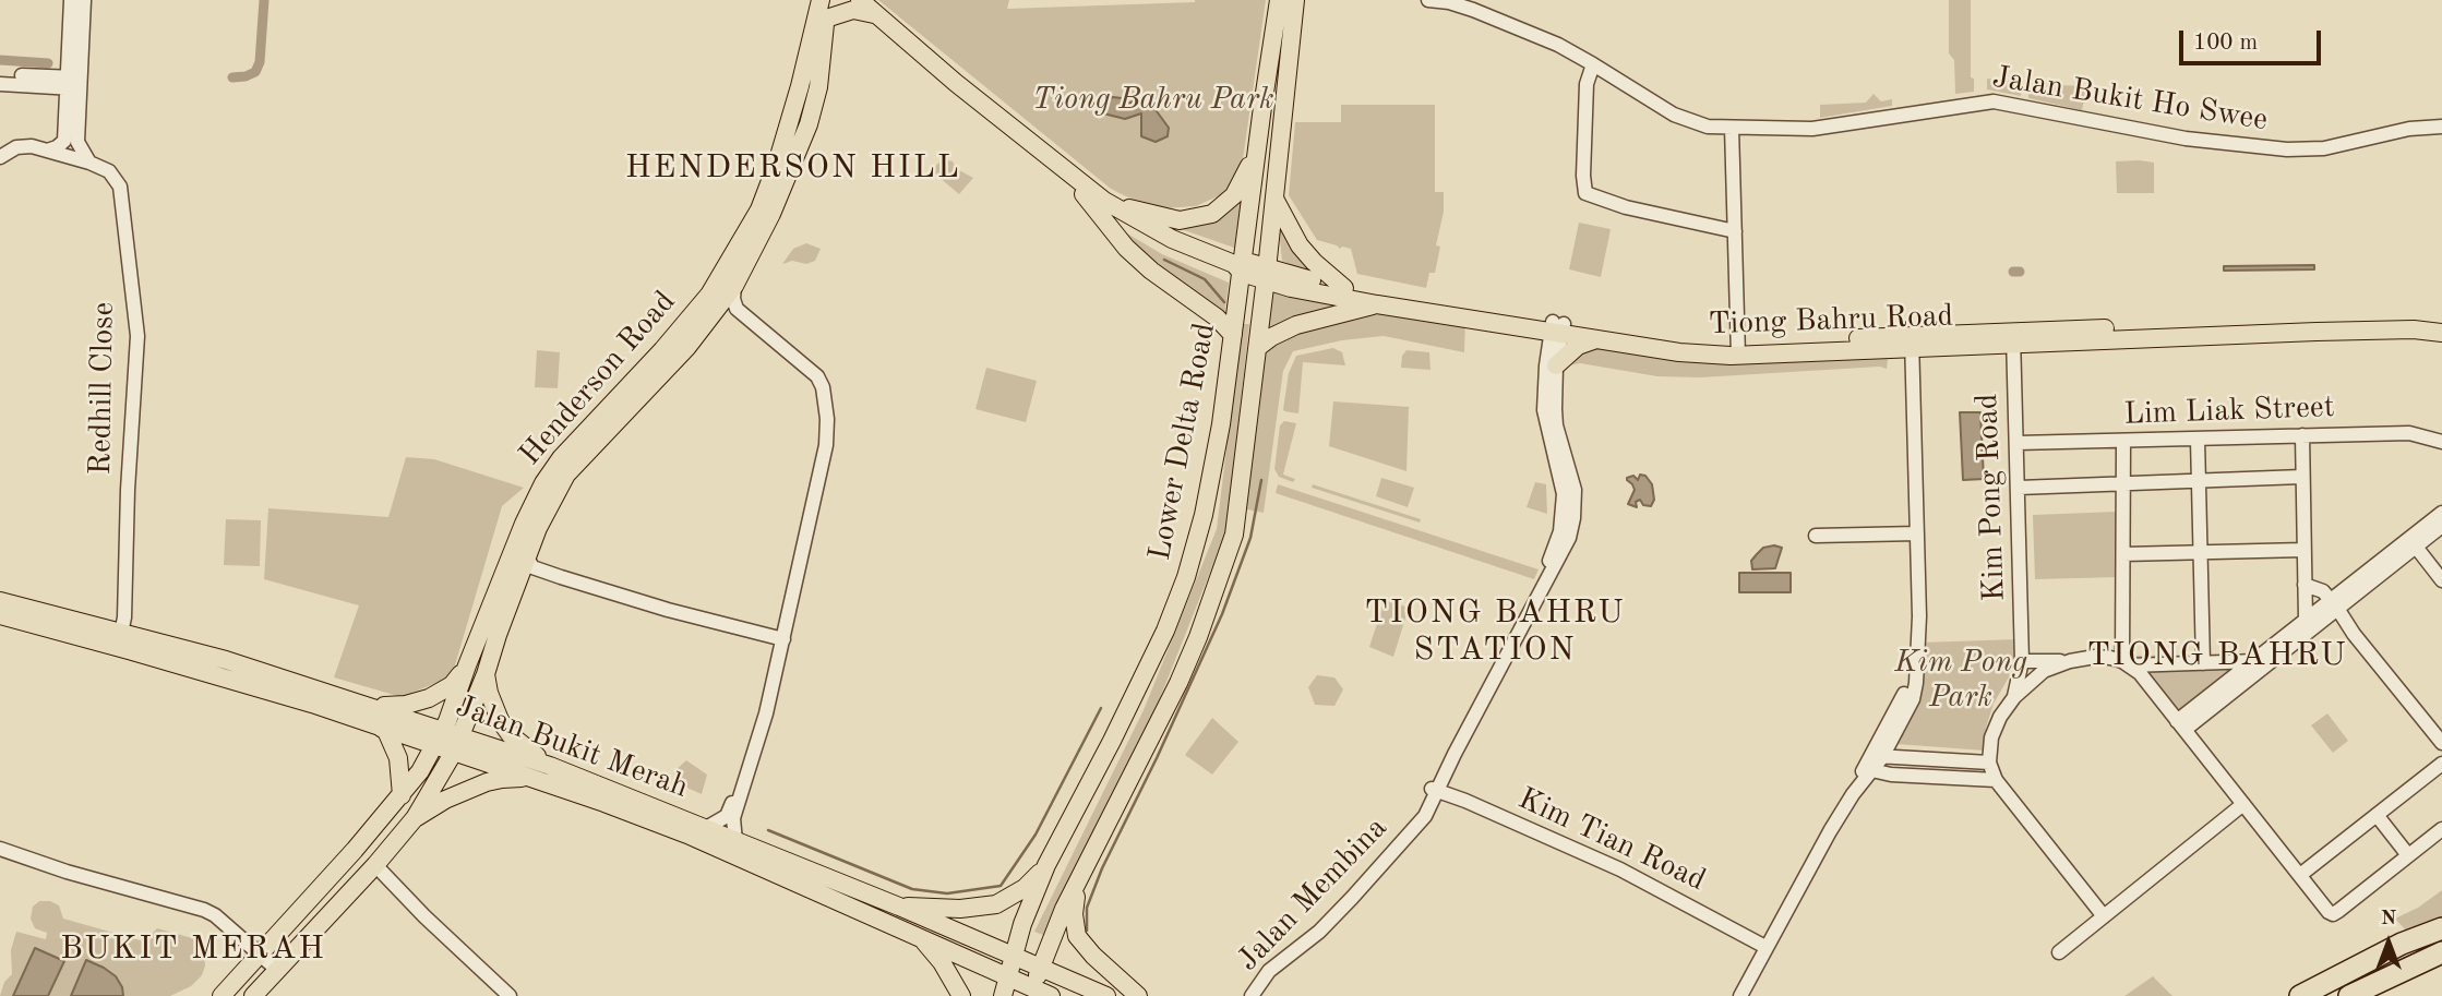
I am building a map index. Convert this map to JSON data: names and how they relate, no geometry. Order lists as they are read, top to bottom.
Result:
{
  "streets": {
    "main road": [
      "Tiong Bahru Road",
      "Henderson Road",
      "Lower Delta Road",
      "Jalan Bukit Merah"
    ],
    "street": [
      "Jalan Bukit Ho Swee",
      "Redhill Close",
      "Lim Liak Street",
      "Kim Pong Road",
      "Kim Tian Road",
      "Jalan Membina"
    ]
  },
  "crossings": [
    ["Tiong Bahru Road", "Lower Delta Road"],
    ["Tiong Bahru Road", "Kim Pong Road"],
    ["Tiong Bahru Road", "Jalan Membina"],
    ["Henderson Road", "Jalan Bukit Merah"],
    ["Redhill Close", "Jalan Bukit Merah"],
    ["Lim Liak Street", "Kim Pong Road"],
    ["Lower Delta Road", "Jalan Bukit Merah"],
    ["Kim Tian Road", "Jalan Membina"]
  ],
  "districts": [
    "HENDERSON HILL",
    "TIONG BAHRU STATION",
    "TIONG BAHRU",
    "BUKIT MERAH"
  ],
  "parks": ["Tiong Bahru Park", "Kim Pong Park"],
  "scale_bar": "100 m",
  "north": "top"
}
